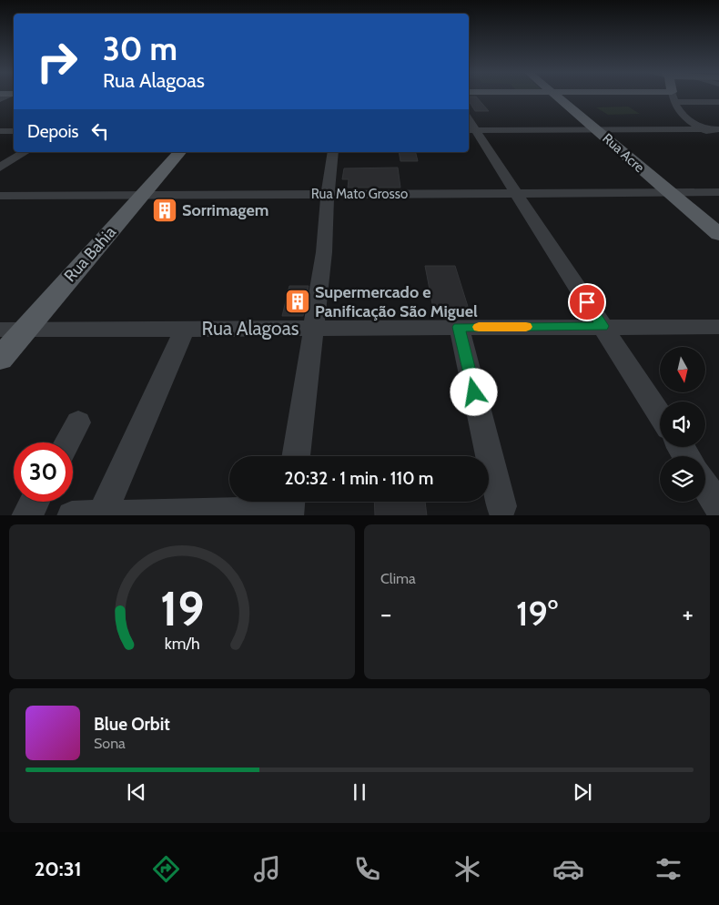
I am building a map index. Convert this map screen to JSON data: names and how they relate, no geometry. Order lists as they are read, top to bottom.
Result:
{
  "streets": {
    "main road": ["Rua Acre", "Rua Bahia"],
    "street": ["Rua Mato Grosso", "Rua Alagoas"]
  },
  "crossings": [
    ["Rua Acre", "Rua Mato Grosso"],
    ["Rua Mato Grosso", "Rua Bahia"],
    ["Rua Bahia", "Rua Alagoas"]
  ],
  "places": {
    "building": ["Sorrimagem", "Supermercado e Panificação São Miguel"]
  },
  "north": "bottom",
  "page": {
    "turn": ["30 m", "Rua Alagoas"],
    "then": "Depois",
    "limit": "30",
    "trip": "20:32 · 1 min · 110 m",
    "tile": "Clima",
    "heat": ["−", "19°", "+"],
    "song": ["Blue Orbit", "Sona"],
    "tabs": "20:31",
    "gauge": ["19", "km/h"]
  }
}
